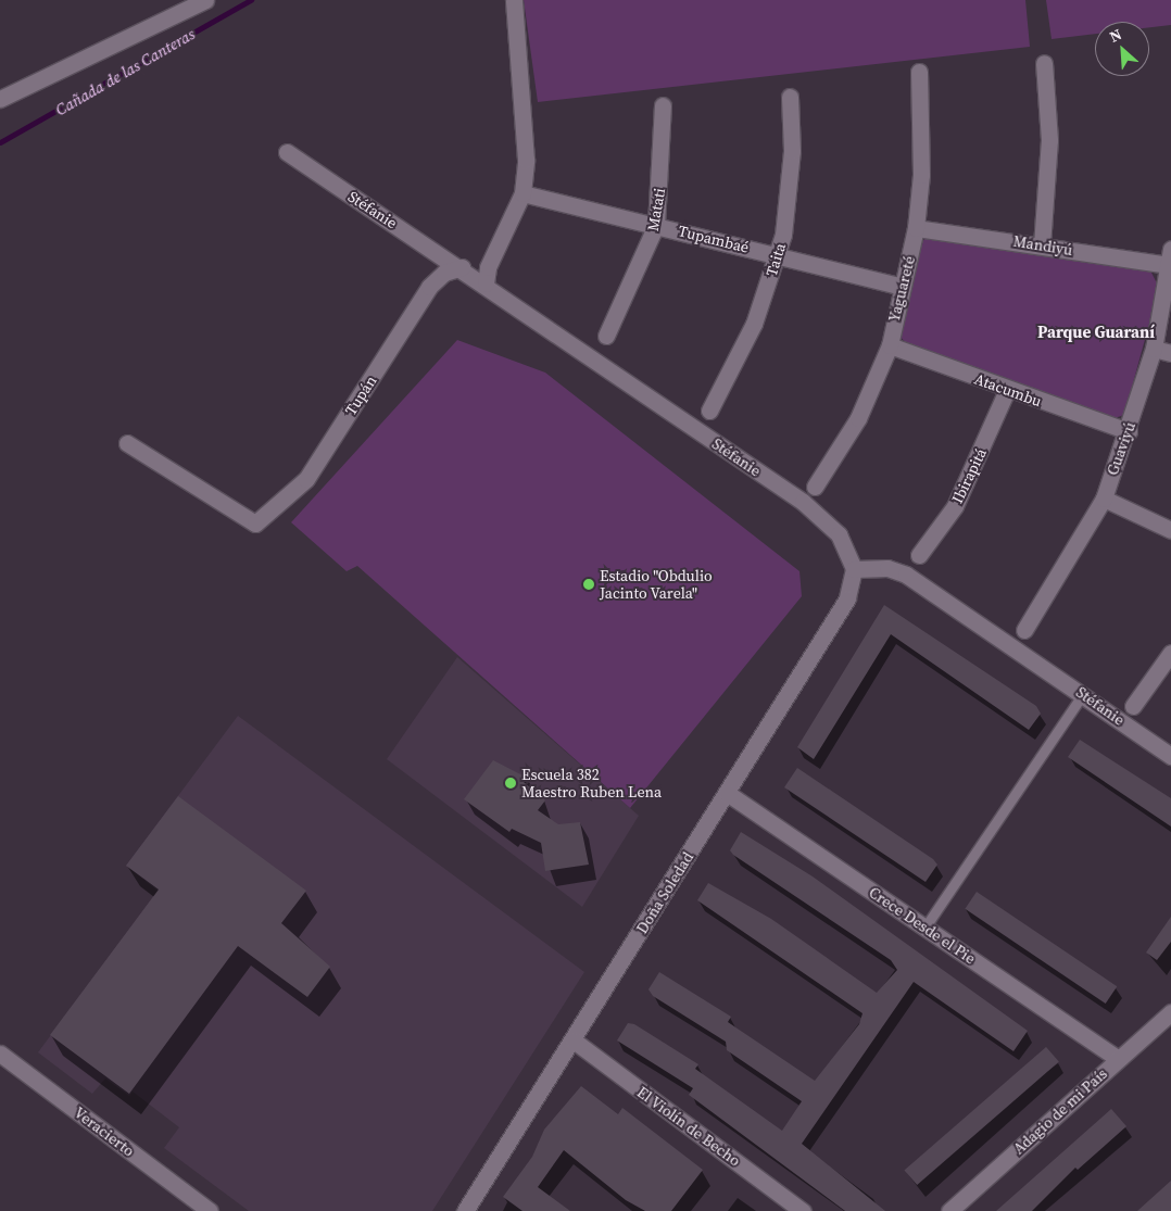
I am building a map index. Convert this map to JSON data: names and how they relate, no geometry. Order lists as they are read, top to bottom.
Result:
{
  "streets": {
    "street": [
      "Stéfanie",
      "Matati",
      "Tupambaé",
      "Mandiyú",
      "Taita",
      "Yaguareté",
      "Atacumbu",
      "Tupán",
      "Guaviyú",
      "Ibirapitá",
      "Doña Soledad",
      "Crece Desde el Pie",
      "Adagio de mi País",
      "El Violín de Becho",
      "Veracierto"
    ]
  },
  "crossings": [
    ["Stéfanie", "Tupán"],
    ["Stéfanie", "Doña Soledad"],
    ["Matati", "Tupambaé"],
    ["Tupambaé", "Taita"],
    ["Tupambaé", "Yaguareté"],
    ["Mandiyú", "Yaguareté"],
    ["Mandiyú", "Guaviyú"],
    ["Yaguareté", "Atacumbu"],
    ["Atacumbu", "Guaviyú"],
    ["Atacumbu", "Ibirapitá"],
    ["Doña Soledad", "Crece Desde el Pie"],
    ["Doña Soledad", "El Violín de Becho"],
    ["Crece Desde el Pie", "Adagio de mi País"]
  ],
  "districts": ["Parque Guaraní"],
  "water": ["Cañada de las Canteras"],
  "places": ["Estadio \"Obdulio Jacinto Varela\"", "Escuela 382 Maestro Ruben Lena"],
  "north": "top left"
}
